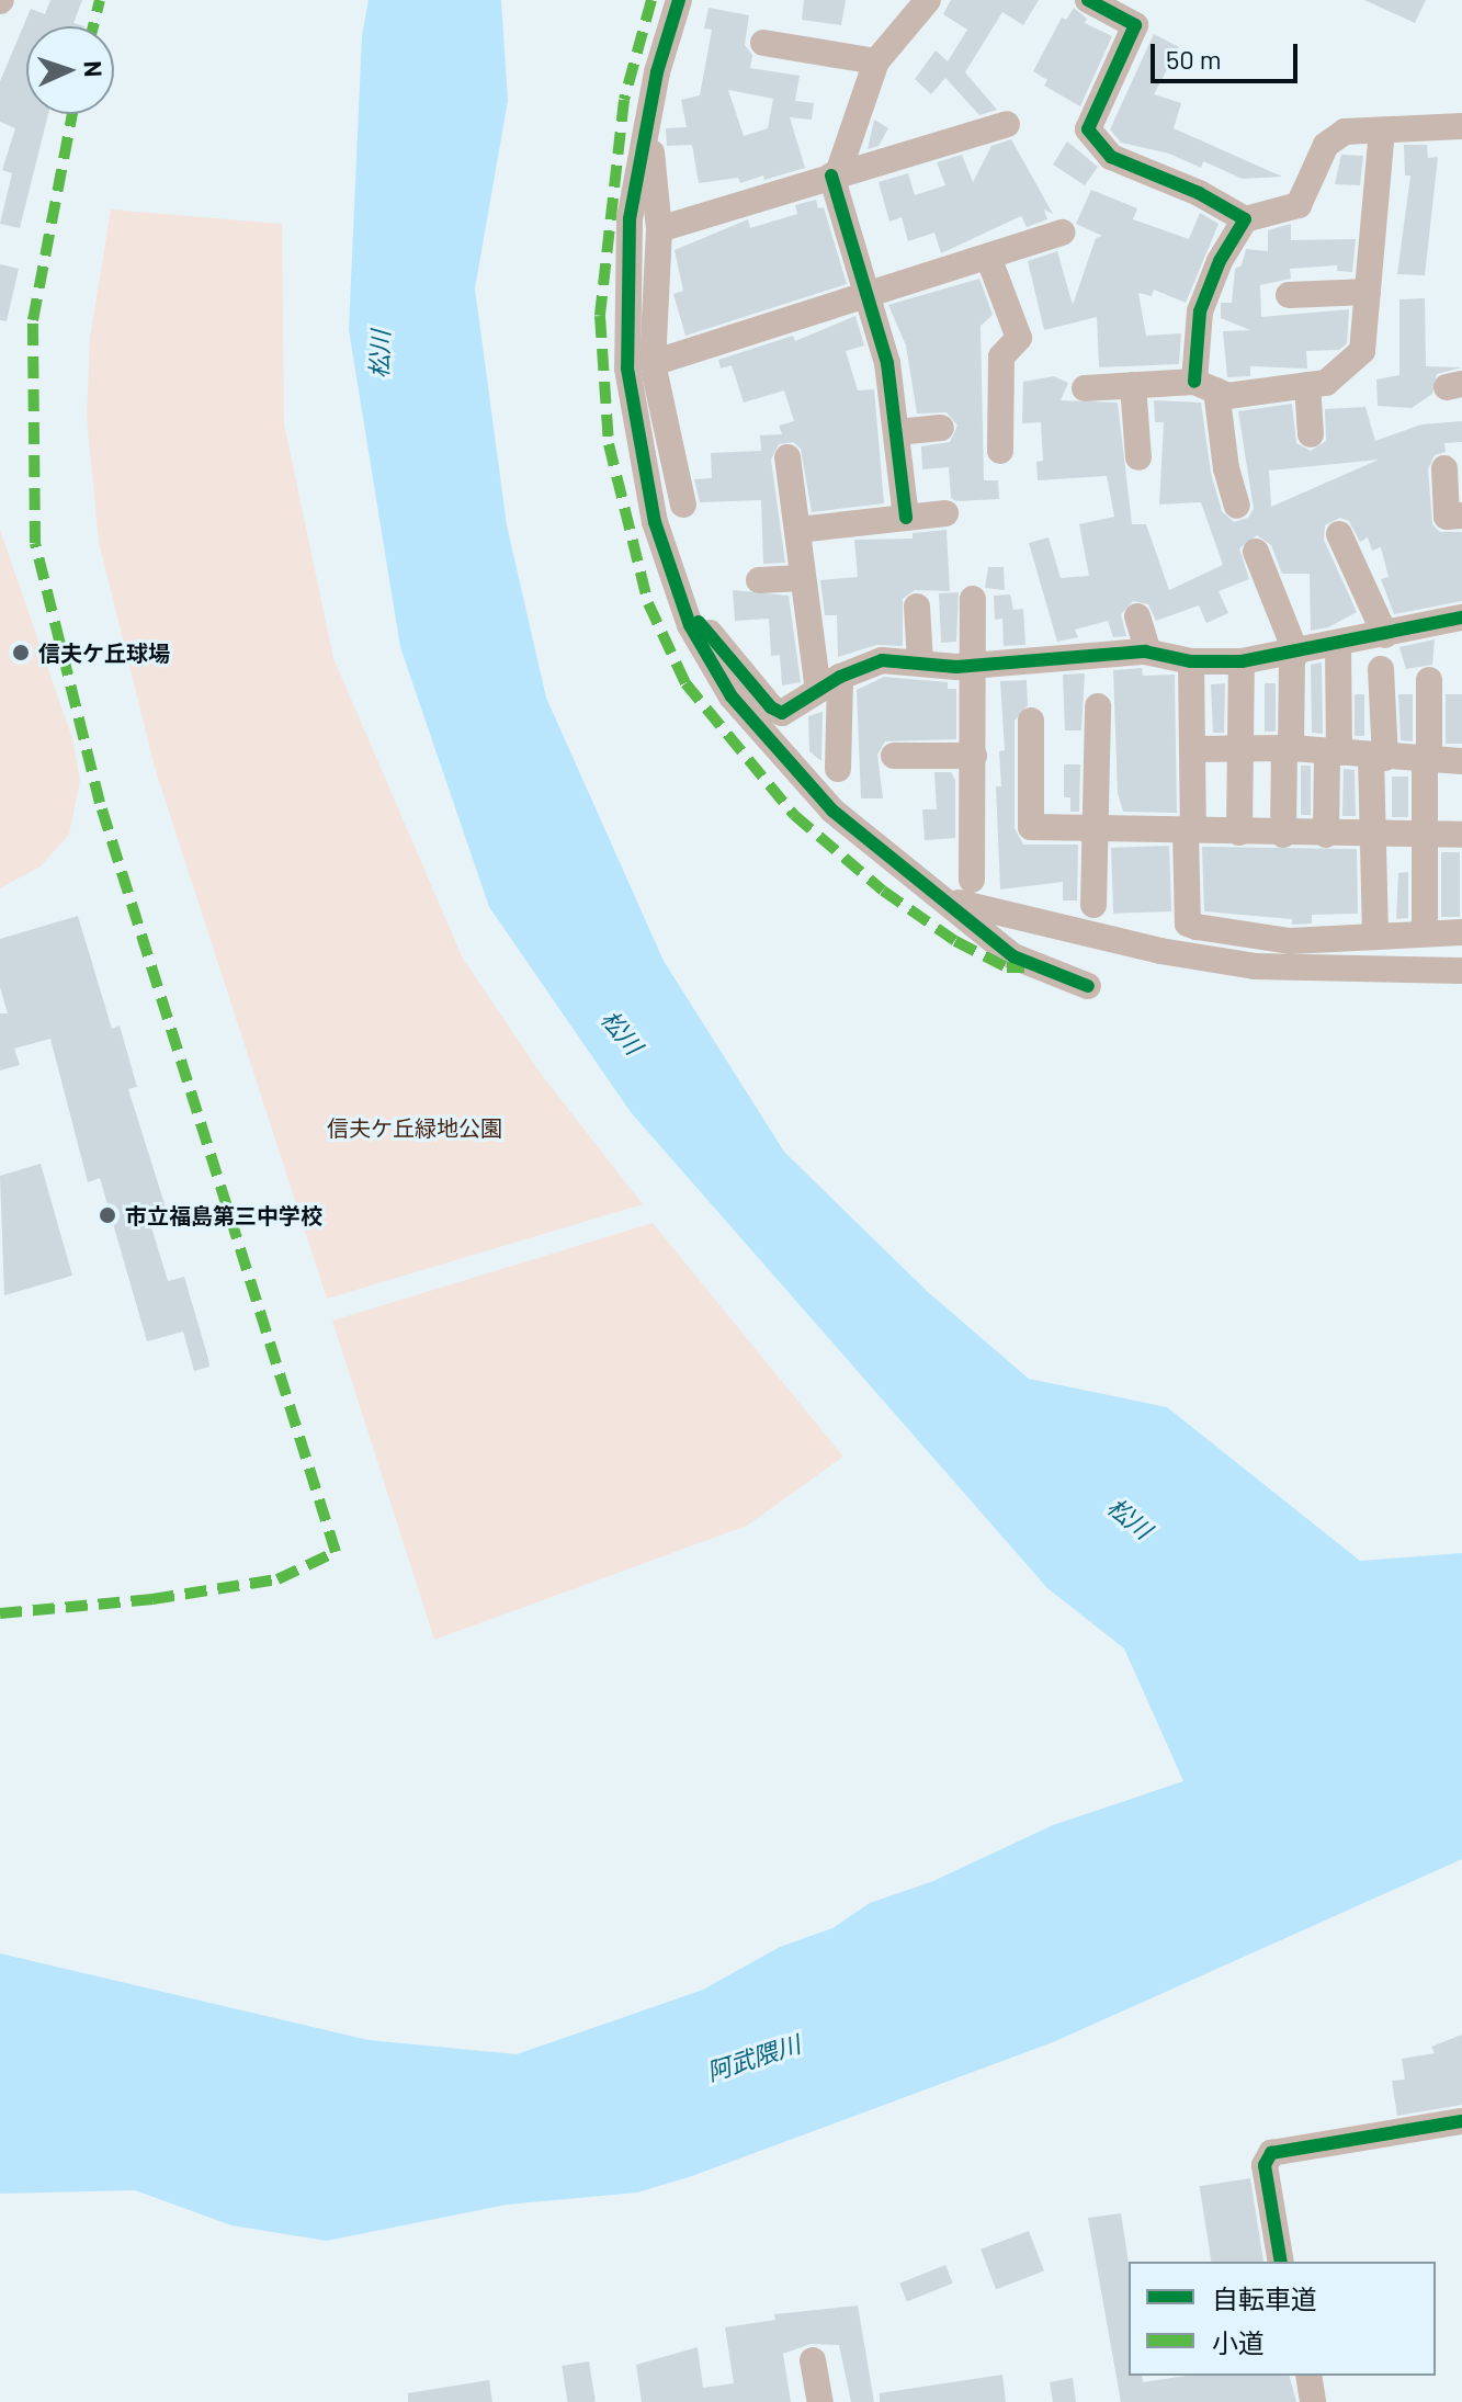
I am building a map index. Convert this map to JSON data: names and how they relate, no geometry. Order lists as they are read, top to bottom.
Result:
{
  "water": ["松川", "阿武隈川"],
  "parks": ["信夫ケ丘緑地公園"],
  "places": ["信夫ケ丘球場", "市立福島第三中学校"],
  "legend": ["自転車道", "小道"],
  "scale_bar": "50 m",
  "north": "right"
}
